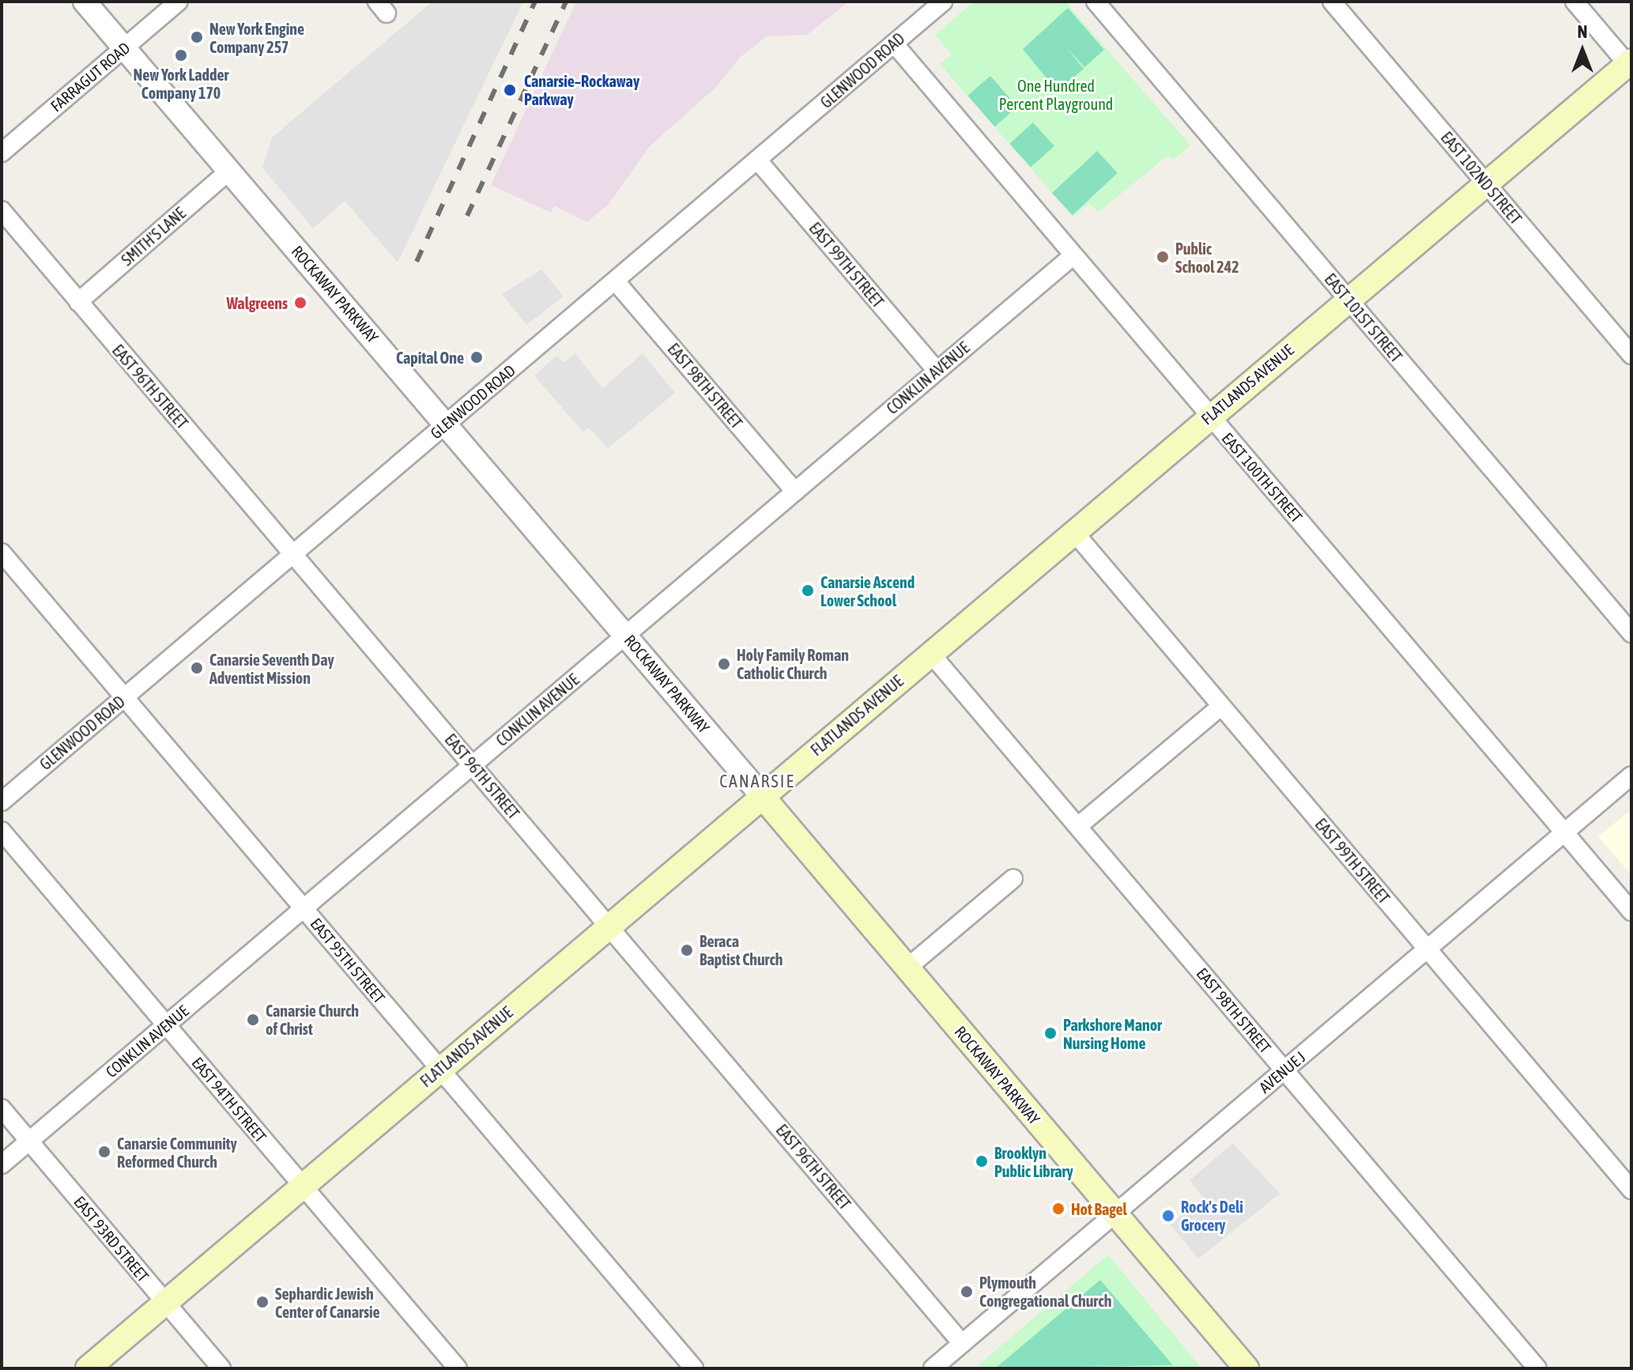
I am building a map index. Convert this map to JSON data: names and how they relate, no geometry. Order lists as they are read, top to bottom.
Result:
{
  "streets": {
    "main road": ["ROCKAWAY PARKWAY", "FLATLANDS AVENUE"],
    "street": [
      "GLENWOOD ROAD",
      "FARRAGUT ROAD",
      "EAST 102ND STREET",
      "SMITH'S LANE",
      "EAST 99TH STREET",
      "EAST 101ST STREET",
      "CONKLIN AVENUE",
      "EAST 98TH STREET",
      "EAST 96TH STREET",
      "EAST 100TH STREET",
      "EAST 95TH STREET",
      "AVENUE J",
      "EAST 94TH STREET",
      "EAST 93RD STREET"
    ]
  },
  "crossings": [
    ["GLENWOOD ROAD", "EAST 99TH STREET"],
    ["GLENWOOD ROAD", "ROCKAWAY PARKWAY"],
    ["GLENWOOD ROAD", "EAST 98TH STREET"],
    ["GLENWOOD ROAD", "EAST 96TH STREET"],
    ["GLENWOOD ROAD", "EAST 100TH STREET"],
    ["GLENWOOD ROAD", "EAST 95TH STREET"],
    ["FARRAGUT ROAD", "ROCKAWAY PARKWAY"],
    ["EAST 102ND STREET", "FLATLANDS AVENUE"],
    ["SMITH'S LANE", "ROCKAWAY PARKWAY"],
    ["SMITH'S LANE", "EAST 96TH STREET"],
    ["EAST 99TH STREET", "CONKLIN AVENUE"],
    ["EAST 99TH STREET", "FLATLANDS AVENUE"],
    ["EAST 99TH STREET", "AVENUE J"],
    ["ROCKAWAY PARKWAY", "CONKLIN AVENUE"],
    ["ROCKAWAY PARKWAY", "FLATLANDS AVENUE"],
    ["ROCKAWAY PARKWAY", "AVENUE J"],
    ["EAST 101ST STREET", "FLATLANDS AVENUE"],
    ["CONKLIN AVENUE", "EAST 98TH STREET"],
    ["CONKLIN AVENUE", "EAST 96TH STREET"],
    ["CONKLIN AVENUE", "EAST 100TH STREET"],
    ["CONKLIN AVENUE", "EAST 95TH STREET"],
    ["CONKLIN AVENUE", "EAST 94TH STREET"],
    ["CONKLIN AVENUE", "EAST 93RD STREET"],
    ["FLATLANDS AVENUE", "EAST 98TH STREET"],
    ["FLATLANDS AVENUE", "EAST 96TH STREET"],
    ["FLATLANDS AVENUE", "EAST 100TH STREET"],
    ["FLATLANDS AVENUE", "EAST 95TH STREET"],
    ["FLATLANDS AVENUE", "EAST 94TH STREET"],
    ["FLATLANDS AVENUE", "EAST 93RD STREET"],
    ["EAST 98TH STREET", "AVENUE J"],
    ["EAST 96TH STREET", "AVENUE J"],
    ["EAST 100TH STREET", "AVENUE J"]
  ],
  "districts": ["CANARSIE"],
  "parks": ["One Hundred Percent Playground"],
  "places": [
    "New York Engine Company 257",
    "New York Ladder Company 170",
    "Canarsie–Rockaway Parkway",
    "Public School 242",
    "Walgreens",
    "Capital One",
    "Canarsie Ascend Lower School",
    "Holy Family Roman Catholic Church",
    "Canarsie Seventh Day Adventist Mission",
    "Beraca Baptist Church",
    "Canarsie Church of Christ",
    "Parkshore Manor Nursing Home",
    "Canarsie Community Reformed Church",
    "Brooklyn Public Library",
    "Hot Bagel",
    "Rock's Deli Grocery",
    "Plymouth Congregational Church",
    "Sephardic Jewish Center of Canarsie"
  ],
  "north": "top"
}
